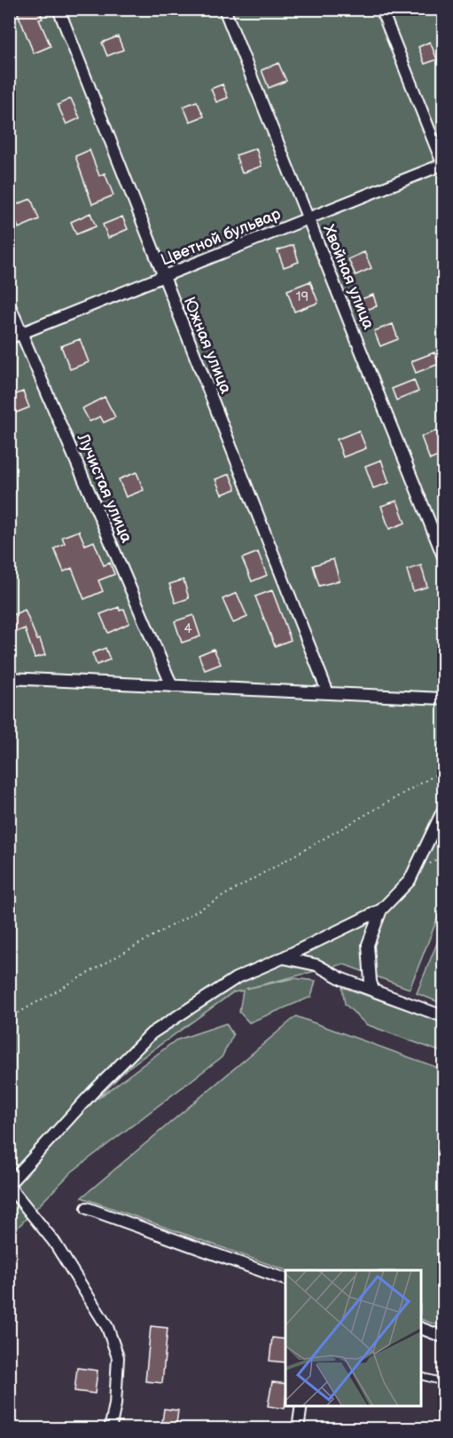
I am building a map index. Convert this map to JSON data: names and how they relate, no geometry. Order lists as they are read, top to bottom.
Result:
{
  "streets": {
    "street": [
      "Цветной бульвар",
      "Хвойная улица",
      "Южная улица",
      "Лучистая улица"
    ]
  },
  "crossings": [
    ["Цветной бульвар", "Хвойная улица"],
    ["Цветной бульвар", "Южная улица"],
    ["Цветной бульвар", "Лучистая улица"]
  ],
  "house_numbers": ["19", "4"]
}
